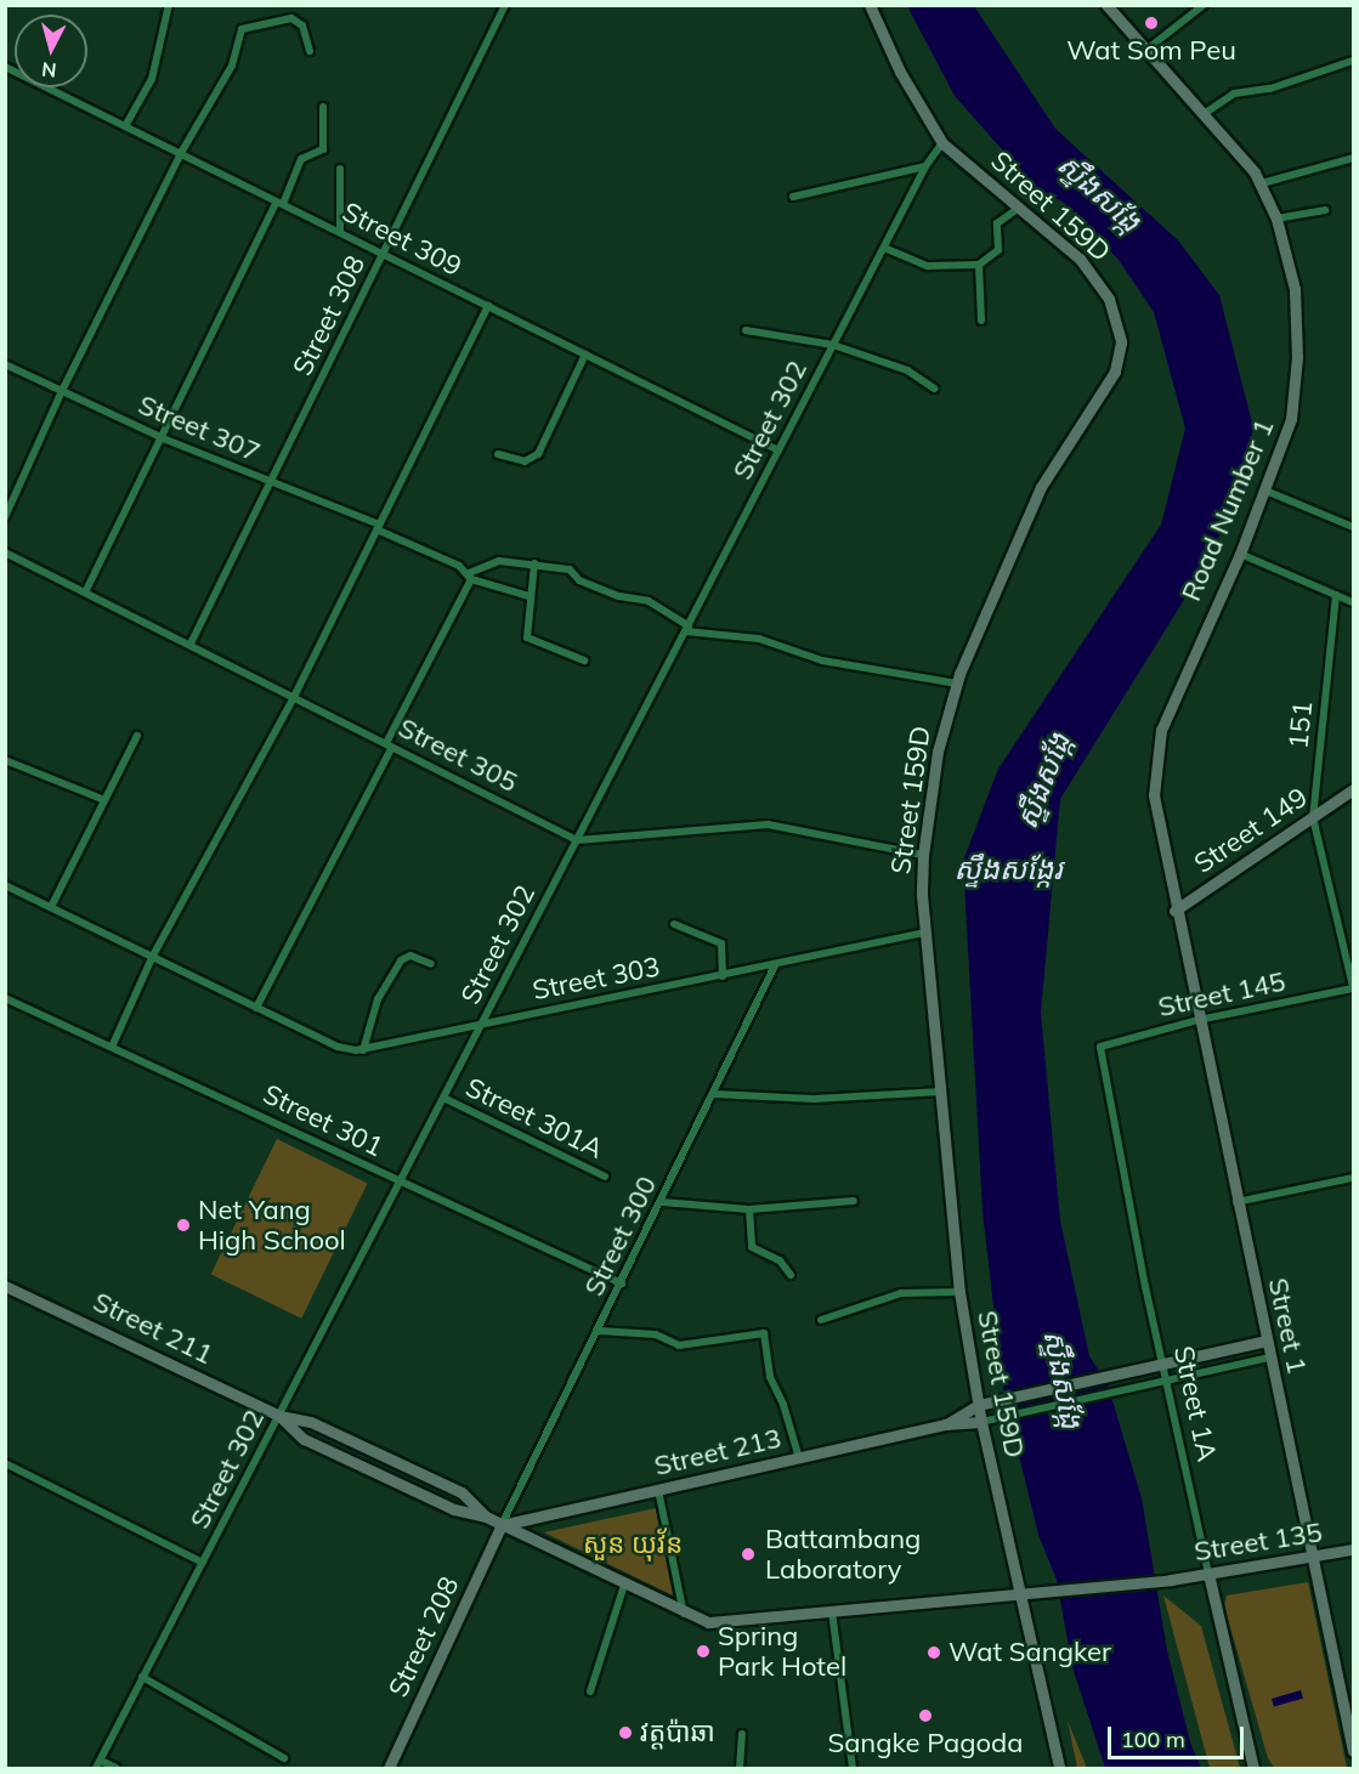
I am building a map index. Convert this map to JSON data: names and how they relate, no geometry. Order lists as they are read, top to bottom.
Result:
{
  "streets": {
    "street": [
      "Street 159D",
      "Street 309",
      "Street 308",
      "Street 302",
      "Street 307",
      "Road Number 1",
      "151",
      "Street 305",
      "Street 149",
      "Street 303",
      "Street 145",
      "Street 301A",
      "Street 301",
      "Street 300",
      "Street 1",
      "Street 211",
      "Street 1A",
      "Street 213",
      "Street 135",
      "Street 208"
    ]
  },
  "crossings": [
    ["Street 159D", "Street 302"],
    ["Street 159D", "Street 303"],
    ["Street 159D", "Street 211"],
    ["Street 159D", "Street 213"],
    ["Street 159D", "Street 135"],
    ["Street 309", "Street 308"],
    ["Street 309", "Street 302"],
    ["Street 308", "Street 307"],
    ["Street 308", "Street 305"],
    ["Street 302", "Street 305"],
    ["Street 302", "Street 303"],
    ["Street 302", "Street 301A"],
    ["Street 302", "Street 301"],
    ["Street 302", "Street 211"],
    ["Road Number 1", "Street 149"],
    ["Road Number 1", "Street 1"],
    ["151", "Street 149"],
    ["151", "Street 145"],
    ["Street 149", "Street 1"],
    ["Street 303", "Street 300"],
    ["Street 145", "Street 1"],
    ["Street 145", "Street 1A"],
    ["Street 301", "Street 300"],
    ["Street 300", "Street 211"],
    ["Street 300", "Street 213"],
    ["Street 300", "Street 208"],
    ["Street 1", "Street 213"],
    ["Street 1", "Street 135"],
    ["Street 211", "Street 213"],
    ["Street 211", "Street 135"],
    ["Street 211", "Street 208"],
    ["Street 1A", "Street 213"],
    ["Street 1A", "Street 135"],
    ["Street 213", "Street 208"]
  ],
  "water": ["ស្ទឹងសង្កែ", "ស្ទឹងសង្កែរ"],
  "parks": ["សួន យុវ័ន"],
  "places": [
    "Wat Som Peu",
    "Net Yang High School",
    "Battambang Laboratory",
    "Spring Park Hotel",
    "Wat Sangker",
    "Sangke Pagoda",
    "វត្តប៉ាឆា"
  ],
  "scale_bar": "100 m",
  "north": "bottom"
}
